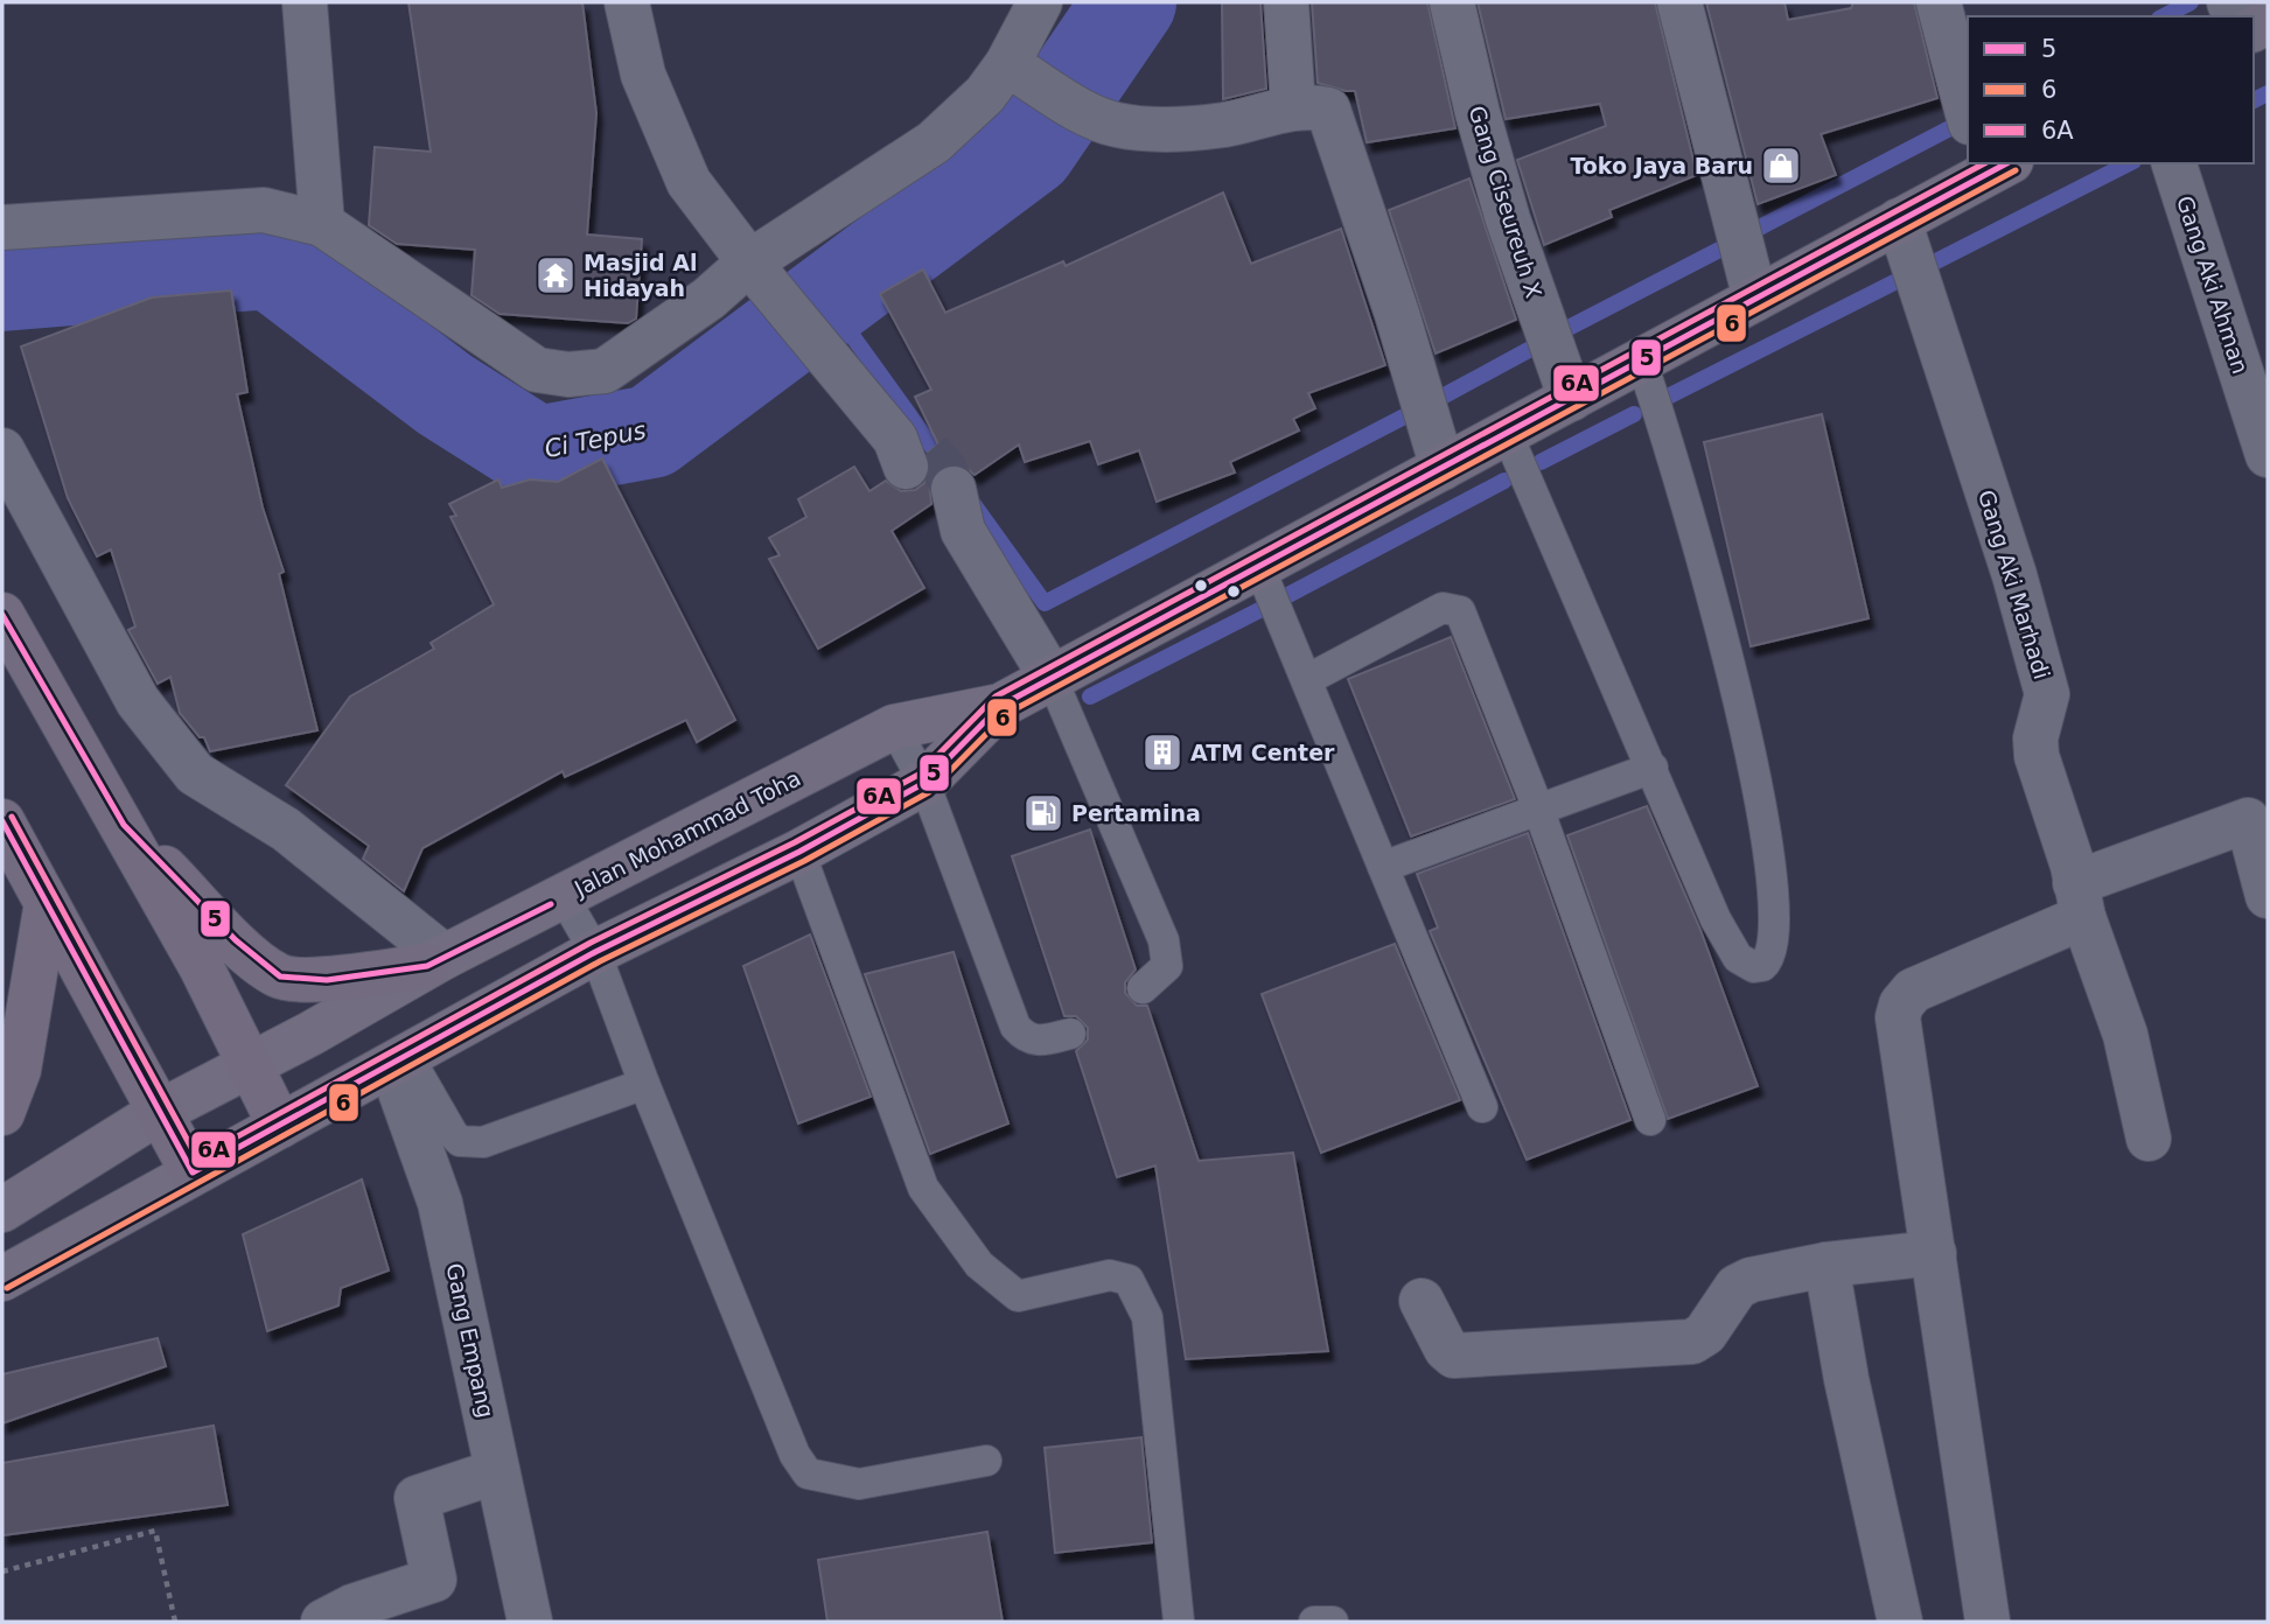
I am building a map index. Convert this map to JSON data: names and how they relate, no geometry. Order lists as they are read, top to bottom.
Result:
{
  "streets": {
    "main road": ["Jalan Mohammad Toha"],
    "street": [
      "Gang Ciseureuh X",
      "Gang Aki Ahman",
      "Gang Aki Marhadi",
      "Gang Empang"
    ]
  },
  "crossings": [
    ["Gang Ciseureuh X", "Jalan Mohammad Toha"],
    ["Gang Aki Marhadi", "Jalan Mohammad Toha"],
    ["Jalan Mohammad Toha", "Gang Empang"]
  ],
  "water": ["Ci Tepus"],
  "places": {
    "shop": ["Toko Jaya Baru"],
    "temple": ["Masjid Al Hidayah"],
    "building": ["ATM Center"],
    "fuel station": ["Pertamina"]
  },
  "lines": ["transit line 5", "transit line 6A", "transit line 6"],
  "legend": ["5", "6", "6A"]
}
